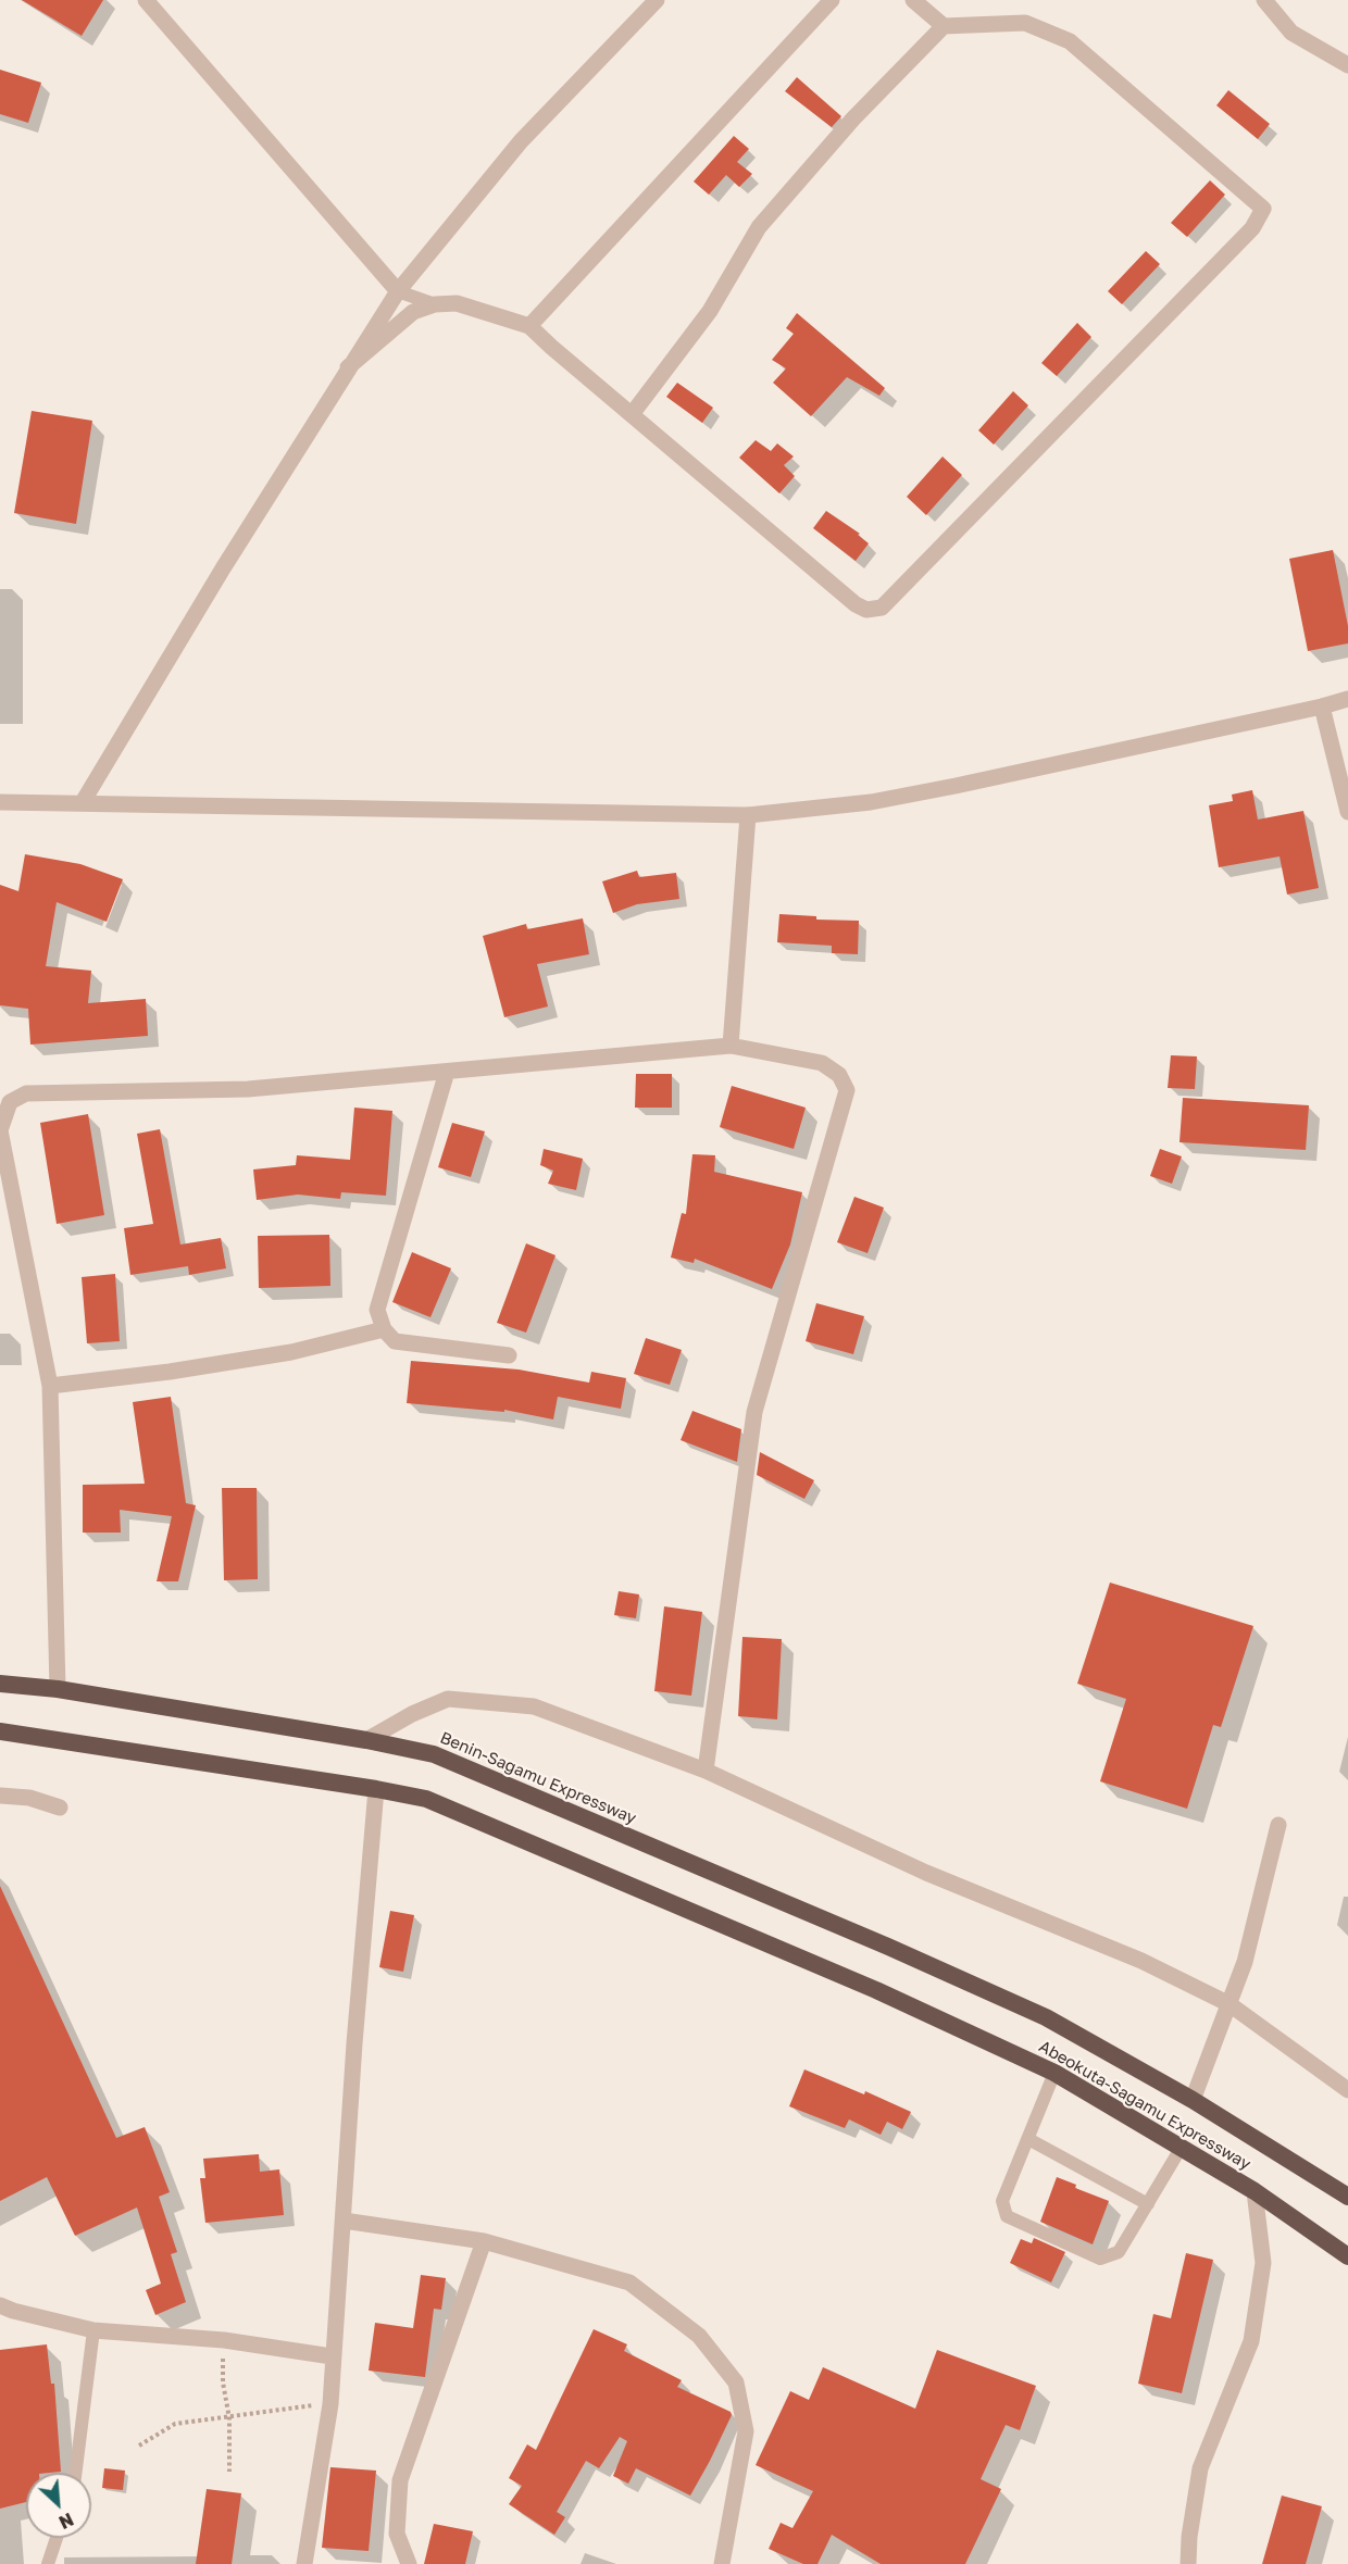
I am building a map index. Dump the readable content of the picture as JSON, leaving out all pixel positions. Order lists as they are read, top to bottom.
{
  "streets": {
    "highway": ["Benin-Sagamu Expressway", "Abeokuta-Sagamu Expressway"]
  },
  "crossings": [
    ["Benin-Sagamu Expressway", "Abeokuta-Sagamu Expressway"]
  ],
  "north": "bottom right"
}
